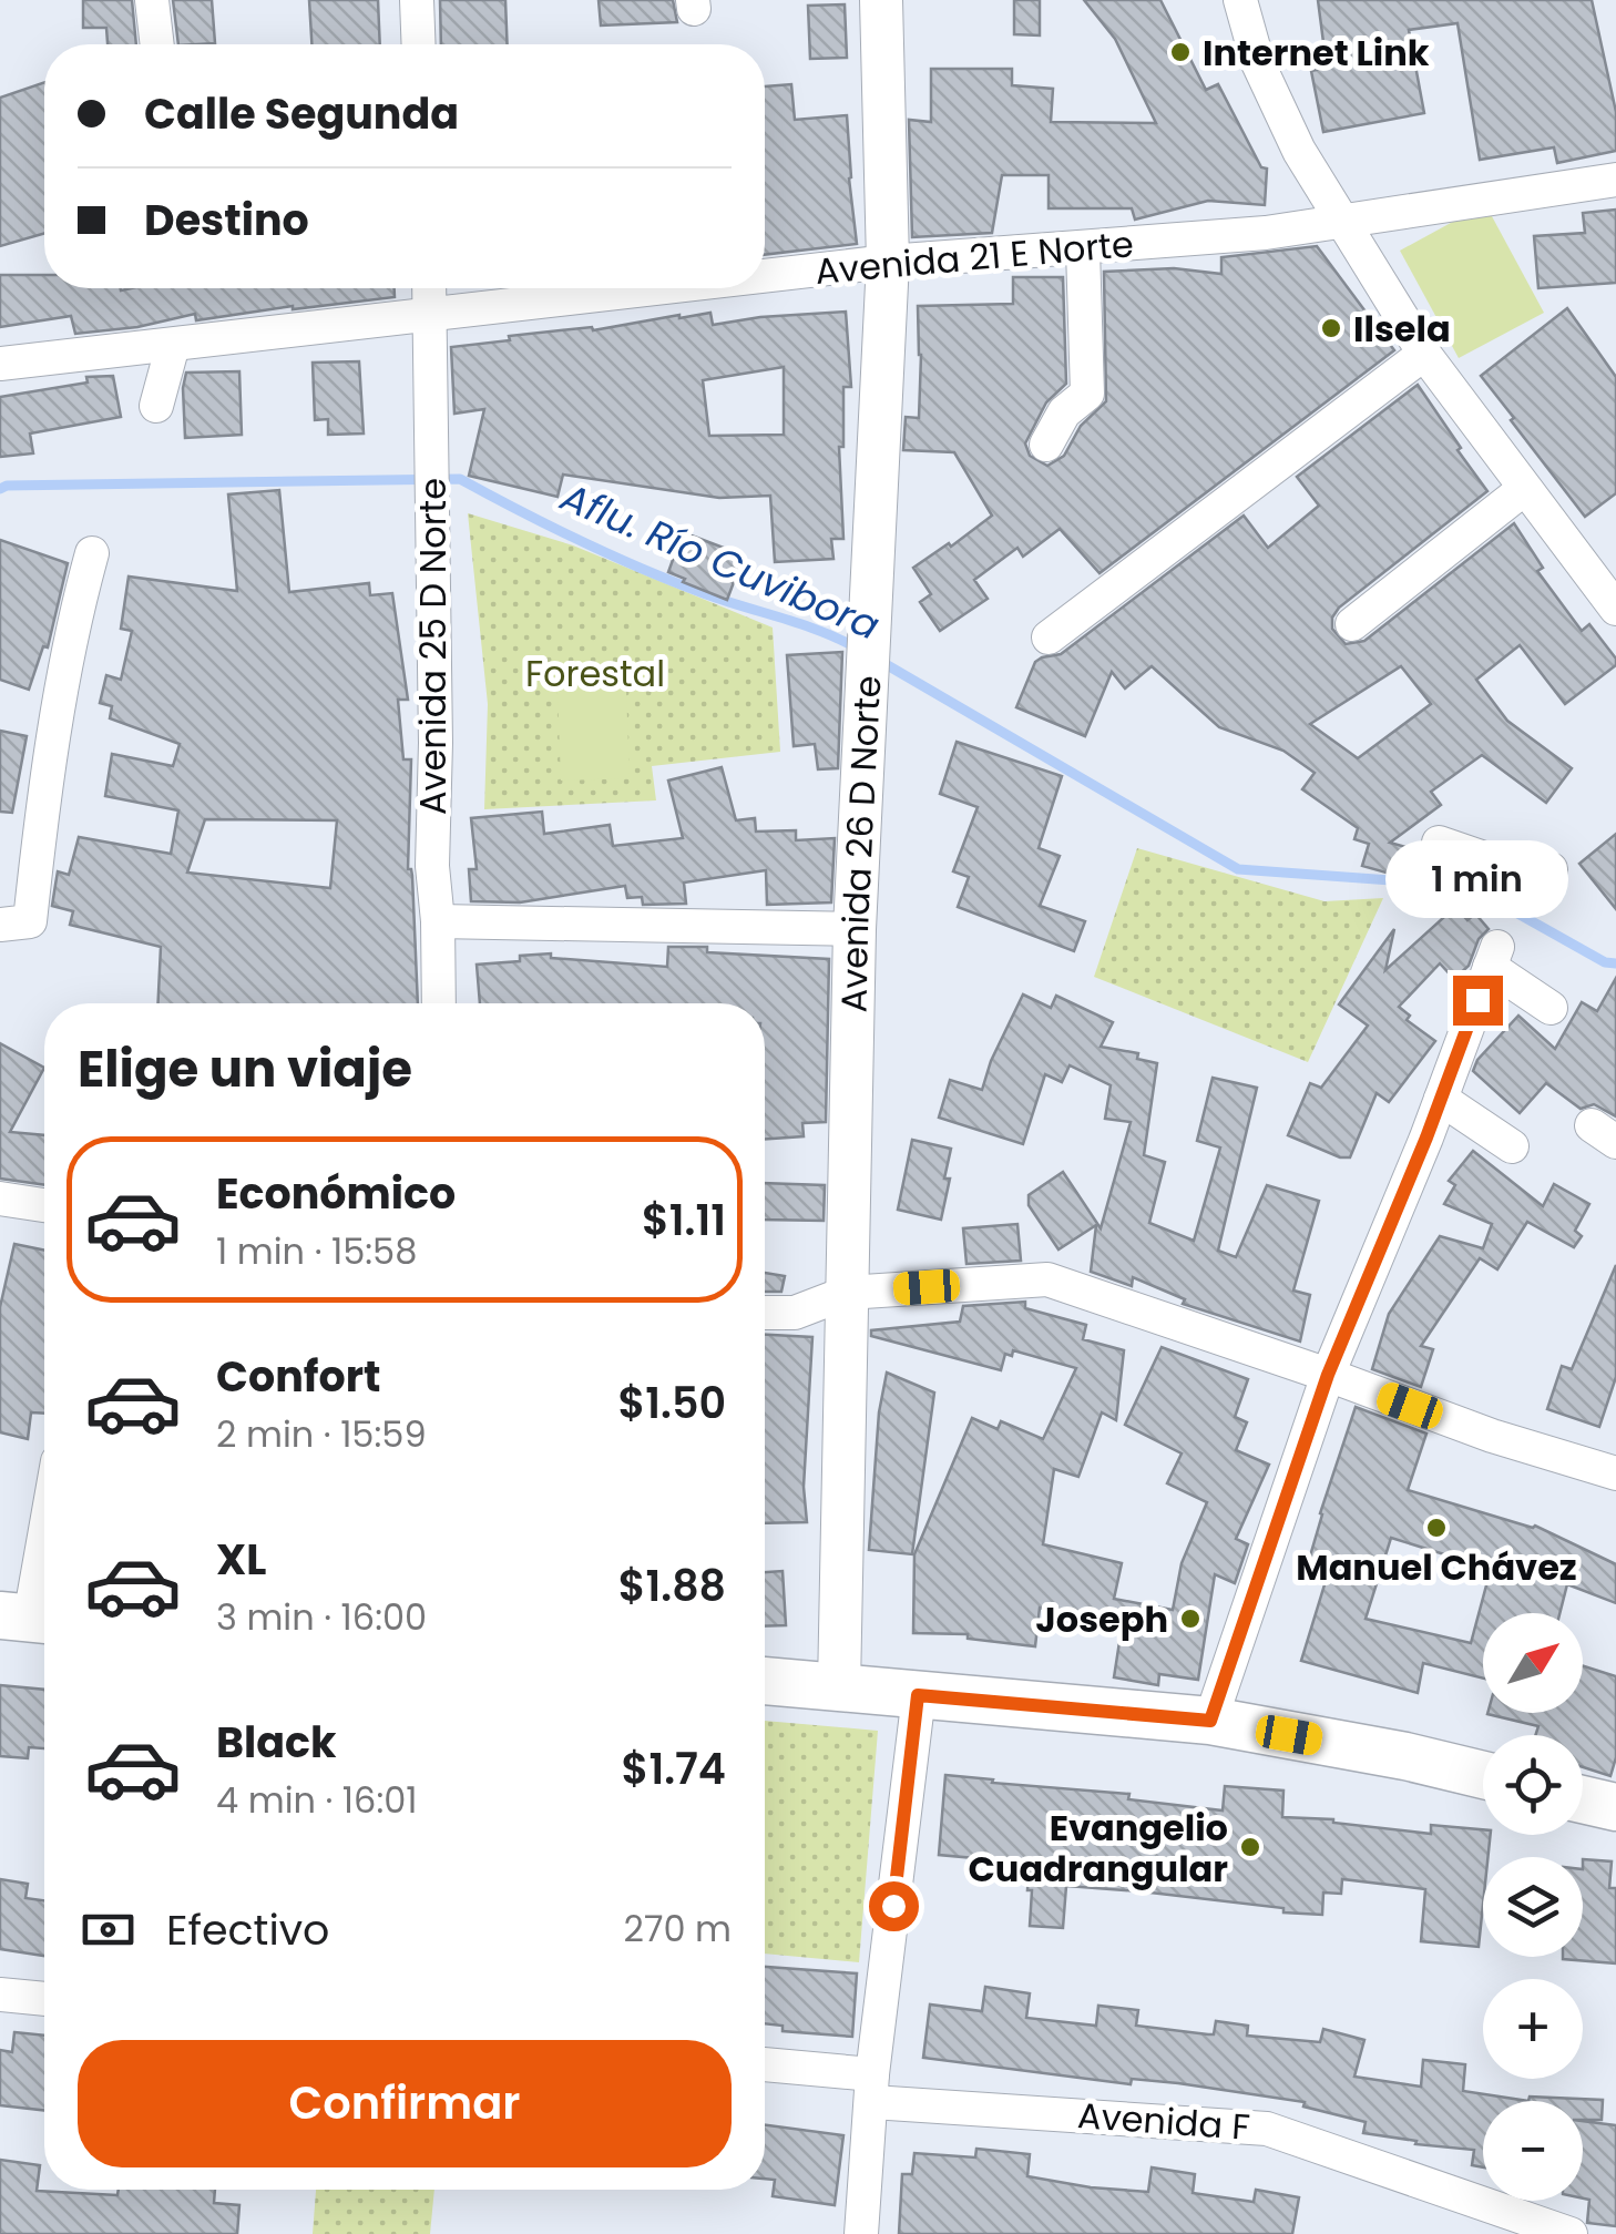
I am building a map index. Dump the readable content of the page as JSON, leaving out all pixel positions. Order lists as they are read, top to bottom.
{
  "streets": {
    "street": [
      "Avenida 21 E Norte",
      "Avenida 25 D Norte",
      "Avenida 26 D Norte",
      "Avenida F"
    ]
  },
  "crossings": [
    ["Avenida 21 E Norte", "Avenida 25 D Norte"],
    ["Avenida 21 E Norte", "Avenida 26 D Norte"]
  ],
  "water": ["Aflu. Río Cuvibora"],
  "parks": ["Forestal"],
  "places": [
    "Internet Link",
    "Ilsela",
    "Manuel Chávez",
    "Joseph",
    "Evangelio Cuadrangular"
  ],
  "north": "top right",
  "page": {
    "banner": ["Calle Segunda", "Destino"],
    "bubble": "1 min",
    "heading": "Elige un viaje",
    "list": [
      {
        "name": "Económico",
        "note": "1 min · 15:58",
        "value": "$1.11"
      },
      {
        "name": "Confort",
        "note": "2 min · 15:59",
        "value": "$1.50"
      },
      {
        "name": "XL",
        "note": "3 min · 16:00",
        "value": "$1.88"
      },
      {
        "name": "Black",
        "note": "4 min · 16:01",
        "value": "$1.74"
      }
    ],
    "map_buttons": ["+", "−"],
    "pay": ["Efectivo", "270 m"],
    "buttons": "Confirmar"
  }
}
